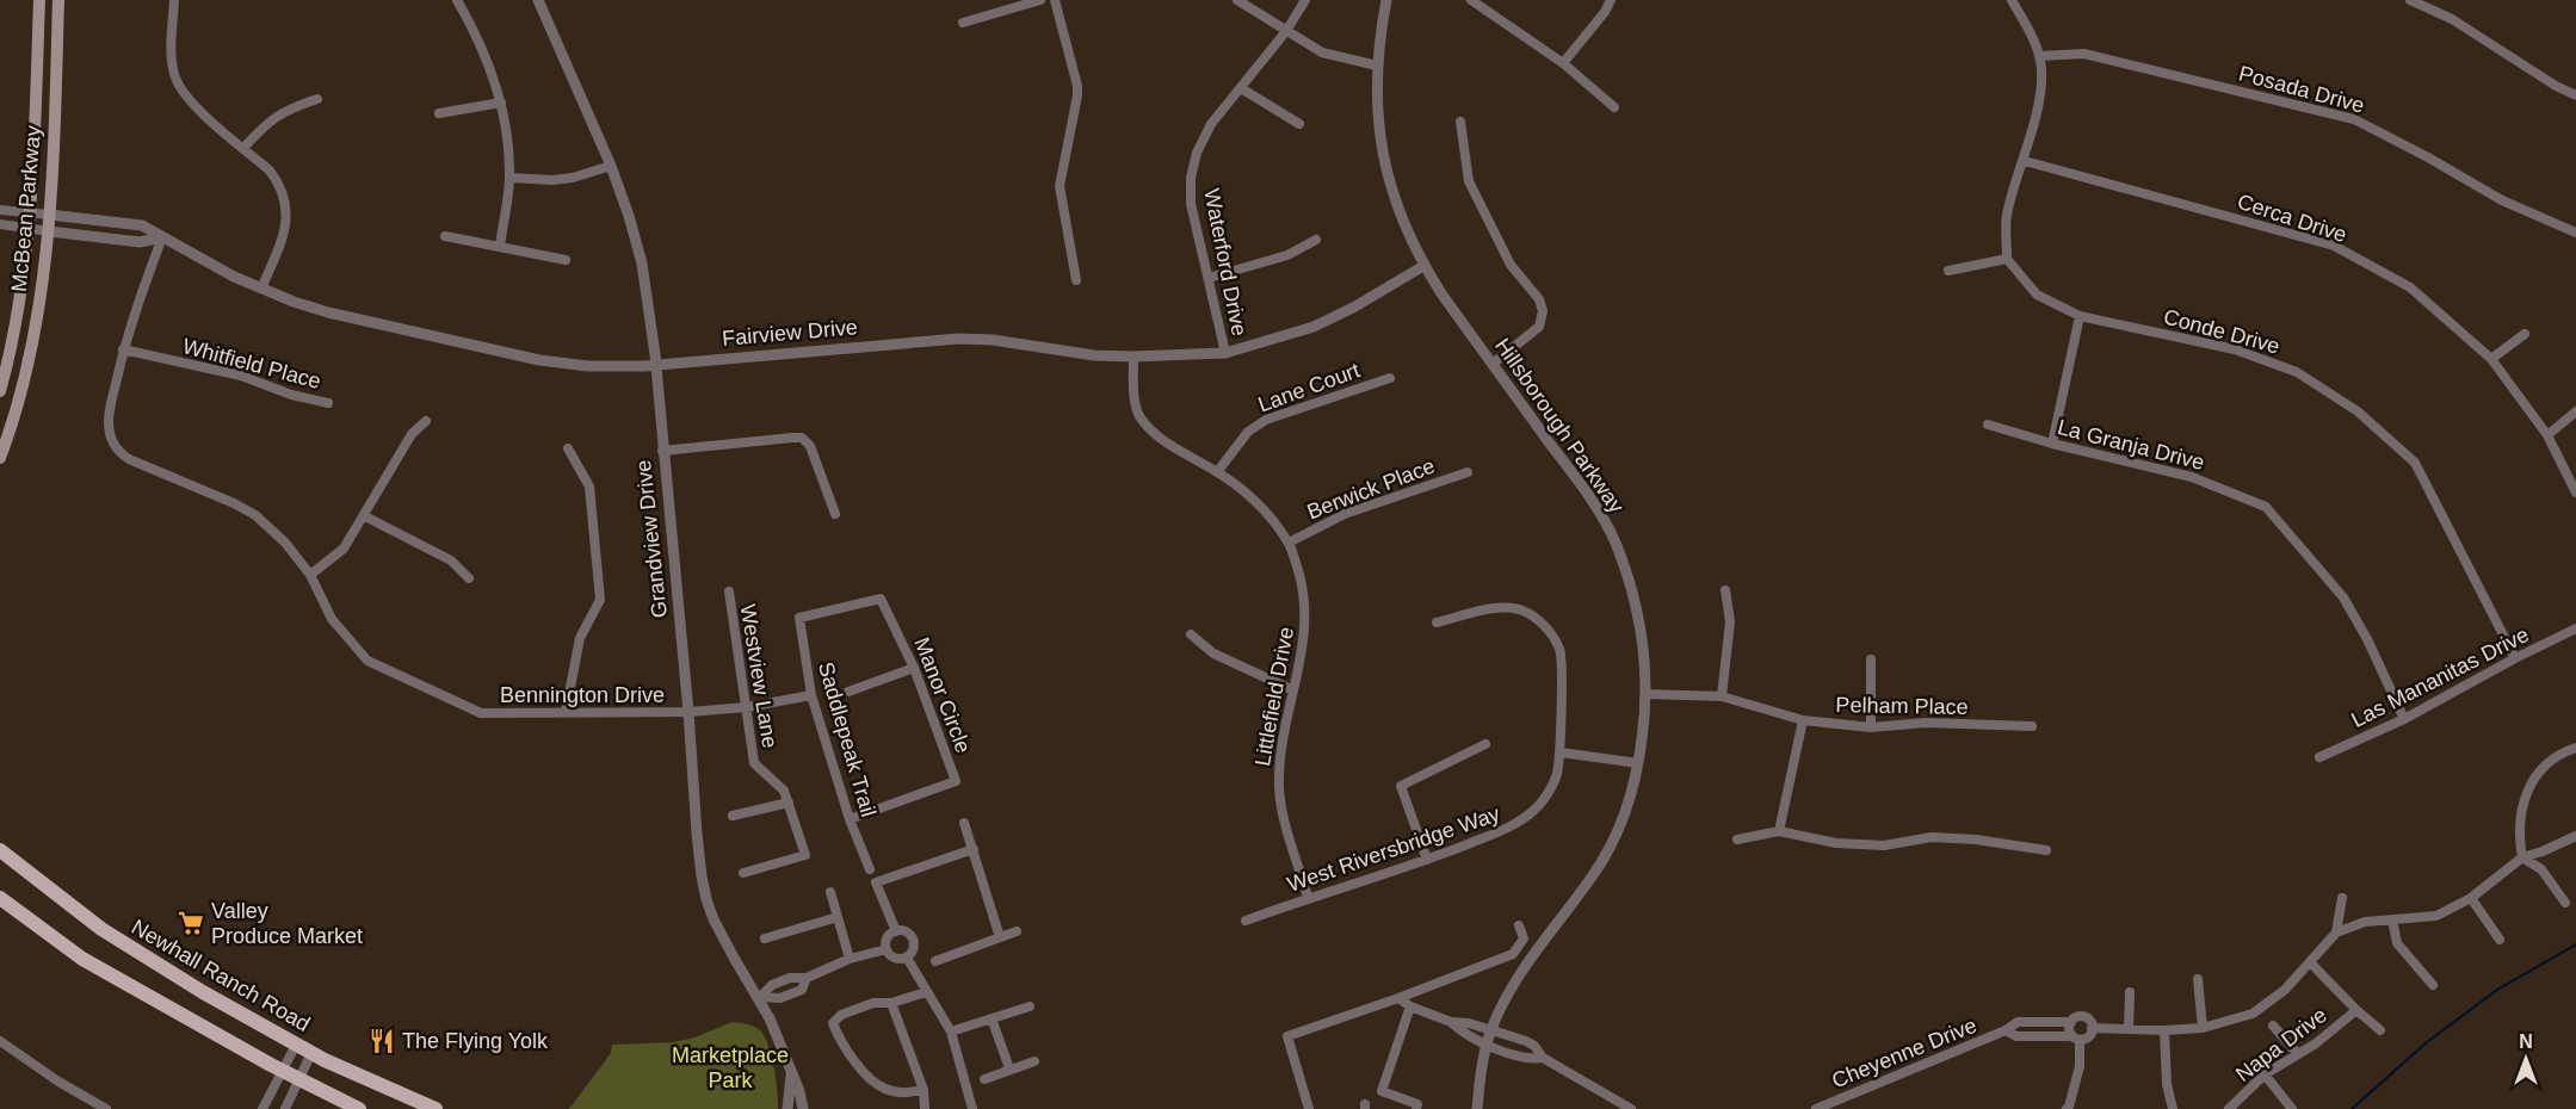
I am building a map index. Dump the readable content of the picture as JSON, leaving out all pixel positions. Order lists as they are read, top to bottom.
{
  "streets": {
    "main road": ["McBean Parkway", "Newhall Ranch Road"],
    "street": [
      "Posada Drive",
      "Cerca Drive",
      "Waterford Drive",
      "Conde Drive",
      "Fairview Drive",
      "Whitfield Place",
      "Lane Court",
      "Hillsborough Parkway",
      "La Granja Drive",
      "Berwick Place",
      "Grandview Drive",
      "Westview Lane",
      "Las Mananitas Drive",
      "Bennington Drive",
      "Manor Circle",
      "Littlefield Drive",
      "Pelham Place",
      "Saddlepeak Trail",
      "West Riversbridge Way",
      "Napa Drive",
      "Cheyenne Drive"
    ]
  },
  "crossings": [
    ["McBean Parkway", "Fairview Drive"],
    ["Waterford Drive", "Fairview Drive"],
    ["Conde Drive", "Las Mananitas Drive"],
    ["Fairview Drive", "Hillsborough Parkway"],
    ["Fairview Drive", "Grandview Drive"],
    ["Fairview Drive", "Bennington Drive"],
    ["Fairview Drive", "Littlefield Drive"],
    ["Whitfield Place", "Bennington Drive"],
    ["Lane Court", "Littlefield Drive"],
    ["Hillsborough Parkway", "Pelham Place"],
    ["La Granja Drive", "Las Mananitas Drive"],
    ["Berwick Place", "Littlefield Drive"],
    ["Grandview Drive", "Bennington Drive"],
    ["Westview Lane", "Bennington Drive"],
    ["Bennington Drive", "Saddlepeak Trail"],
    ["Manor Circle", "Saddlepeak Trail"],
    ["Littlefield Drive", "West Riversbridge Way"]
  ],
  "parks": ["Marketplace Park"],
  "places": {
    "supermarket": ["Valley Produce Market"],
    "restaurant": ["The Flying Yolk"]
  },
  "north": "top"
}
